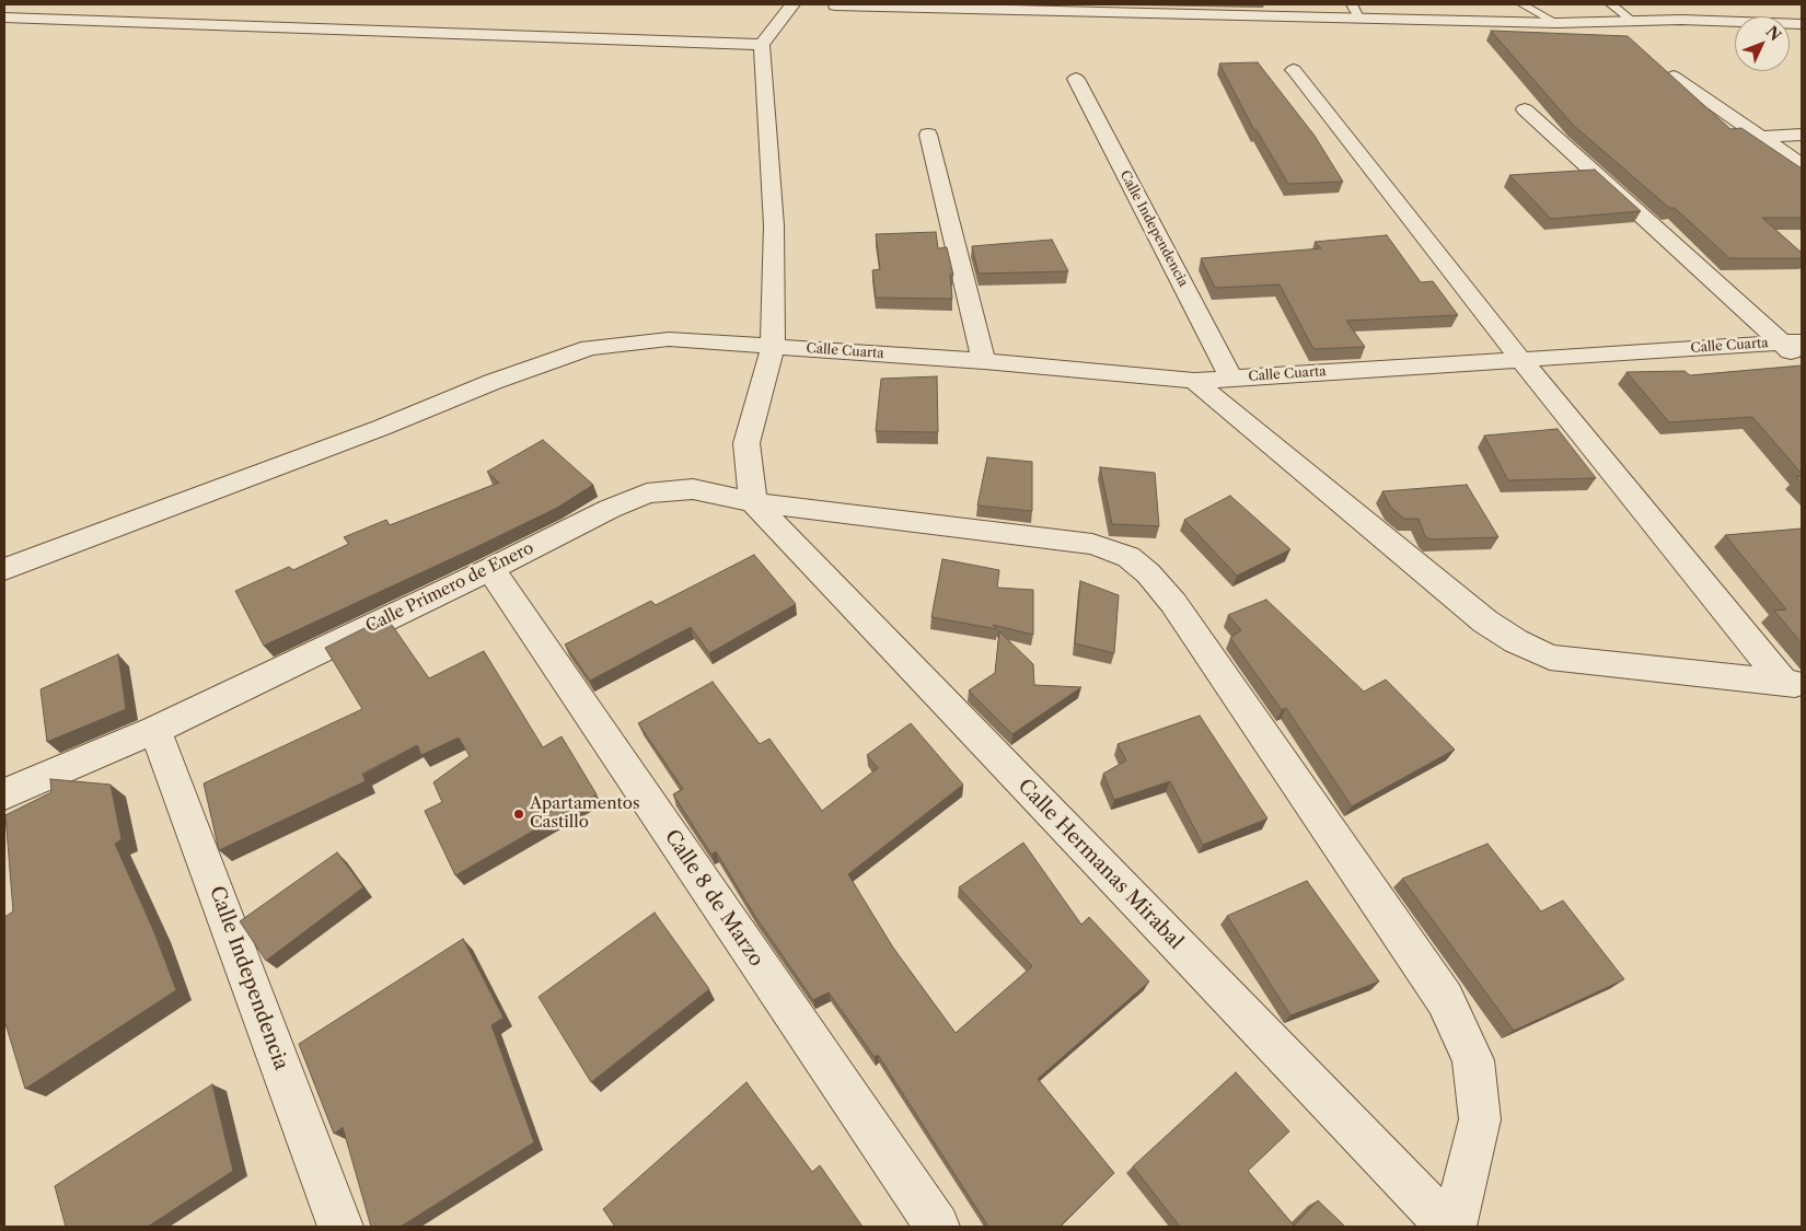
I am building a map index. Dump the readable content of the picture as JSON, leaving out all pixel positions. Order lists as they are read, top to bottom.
{
  "streets": {
    "street": [
      "Calle Independencia",
      "Calle Cuarta",
      "Calle Primero de Enero",
      "Calle Hermanas Mirabal",
      "Calle 8 de Marzo"
    ]
  },
  "crossings": [
    ["Calle Independencia", "Calle Cuarta"],
    ["Calle Independencia", "Calle Primero de Enero"],
    ["Calle Primero de Enero", "Calle Hermanas Mirabal"],
    ["Calle Primero de Enero", "Calle 8 de Marzo"]
  ],
  "places": ["Apartamentos Castillo"],
  "north": "top right"
}
